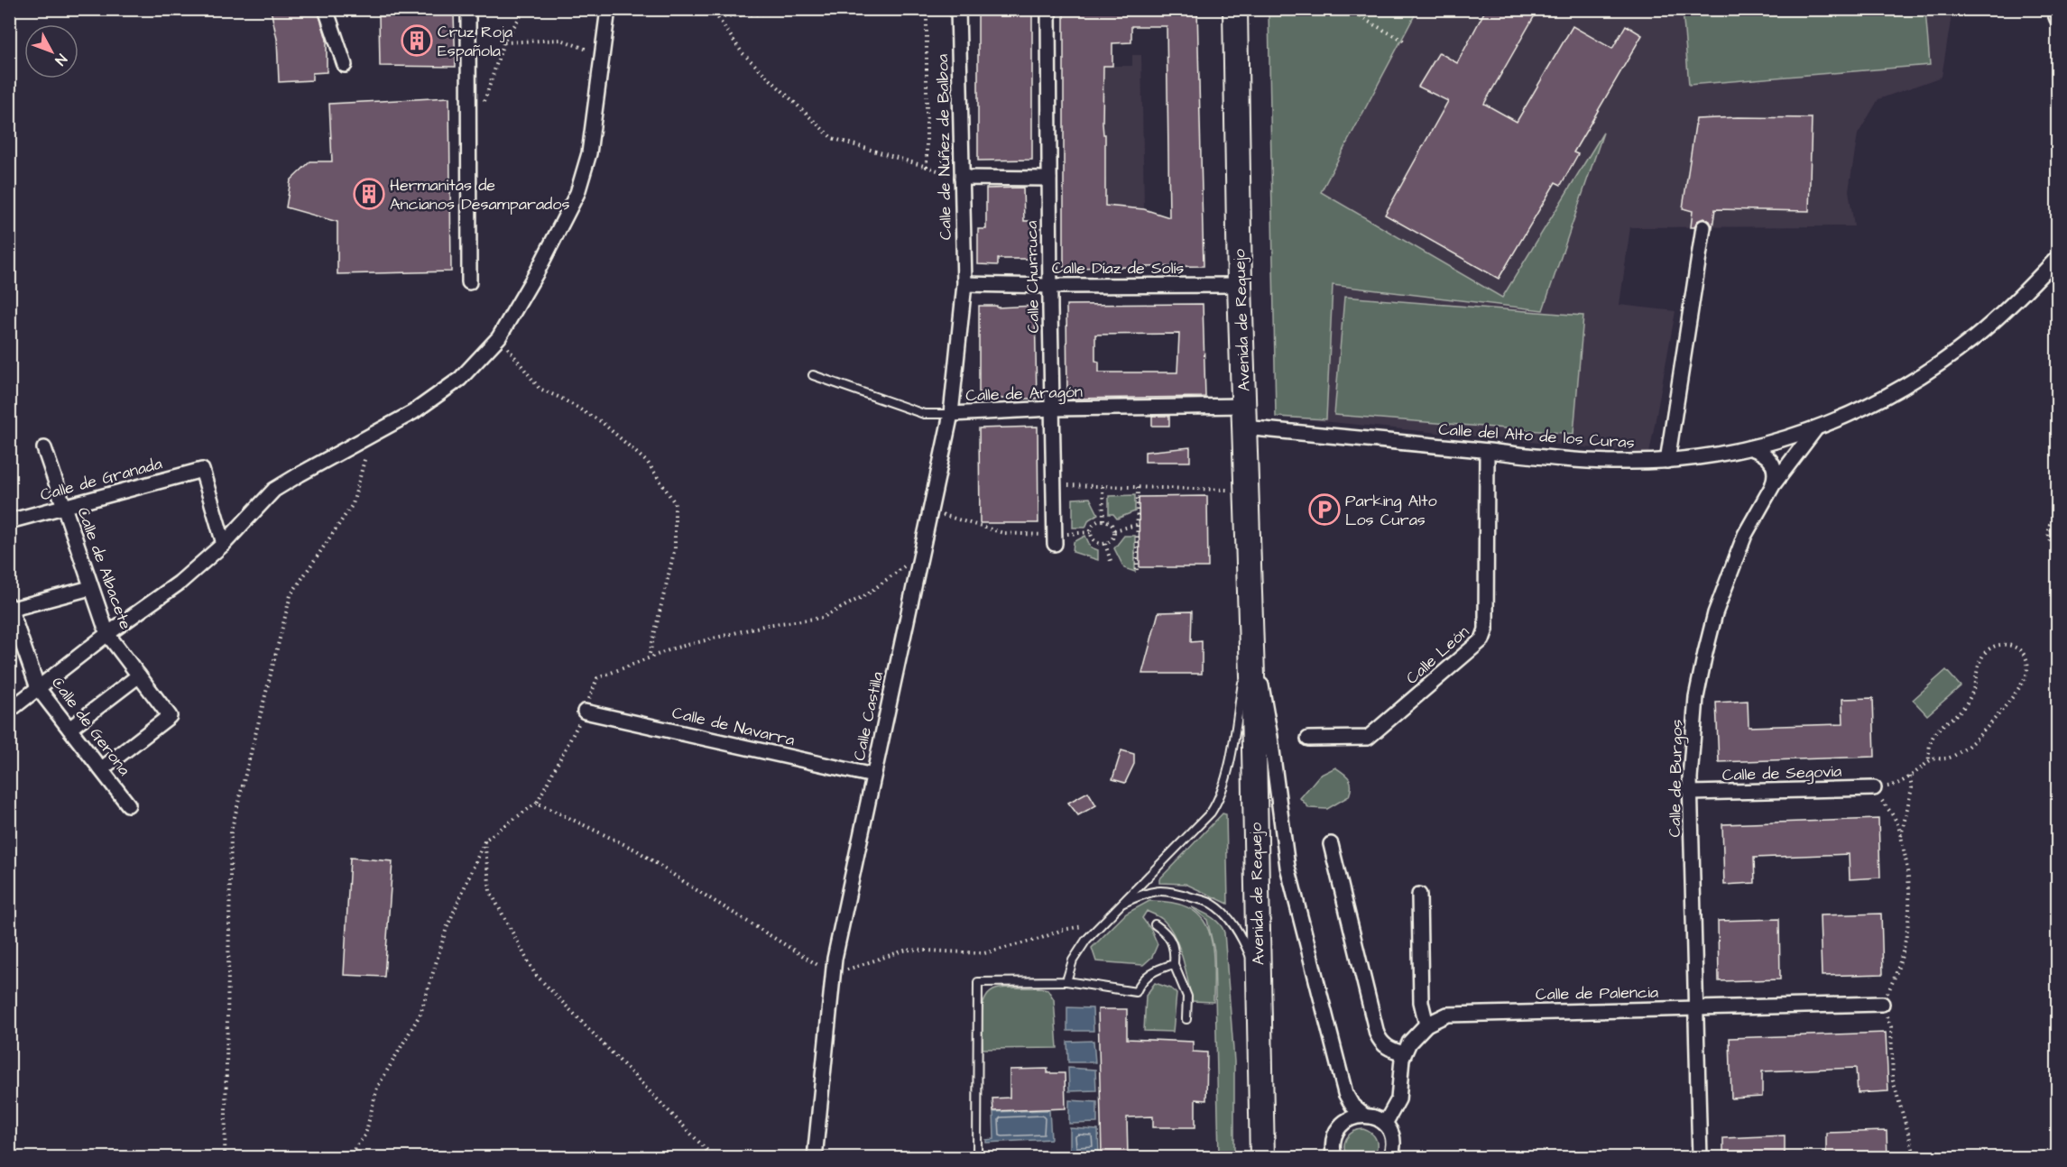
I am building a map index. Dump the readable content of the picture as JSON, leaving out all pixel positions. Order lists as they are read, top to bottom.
{
  "streets": {
    "highway": ["Avenida de Requejo"],
    "street": [
      "Calle de Núñez de Balboa",
      "Calle Díaz de Solís",
      "Calle Churruca",
      "Calle de Aragón",
      "Calle del Alto de los Curas",
      "Calle de Granada",
      "Calle de Albacete",
      "Calle León",
      "Calle Castilla",
      "Calle de Gerona",
      "Calle de Navarra",
      "Calle de Segovia",
      "Calle de Burgos",
      "Calle de Palencia"
    ]
  },
  "crossings": [
    ["Calle de Núñez de Balboa", "Calle Díaz de Solís"],
    ["Calle de Núñez de Balboa", "Calle Castilla"],
    ["Calle Díaz de Solís", "Calle Churruca"],
    ["Calle Díaz de Solís", "Avenida de Requejo"],
    ["Calle Díaz de Solís", "Calle Castilla"],
    ["Calle Churruca", "Calle de Aragón"],
    ["Avenida de Requejo", "Calle de Aragón"],
    ["Avenida de Requejo", "Calle del Alto de los Curas"],
    ["Calle de Aragón", "Calle del Alto de los Curas"],
    ["Calle de Aragón", "Calle Castilla"],
    ["Calle del Alto de los Curas", "Calle León"],
    ["Calle del Alto de los Curas", "Calle de Burgos"],
    ["Calle de Granada", "Calle de Albacete"],
    ["Calle de Albacete", "Calle de Gerona"],
    ["Calle Castilla", "Calle de Navarra"],
    ["Calle de Segovia", "Calle de Burgos"],
    ["Calle de Burgos", "Calle de Palencia"]
  ],
  "places": {
    "building": ["Cruz Roja Española", "Hermanitas de Ancianos Desamparados"],
    "parking": ["Parking Alto Los Curas"]
  },
  "north": "bottom right"
}
